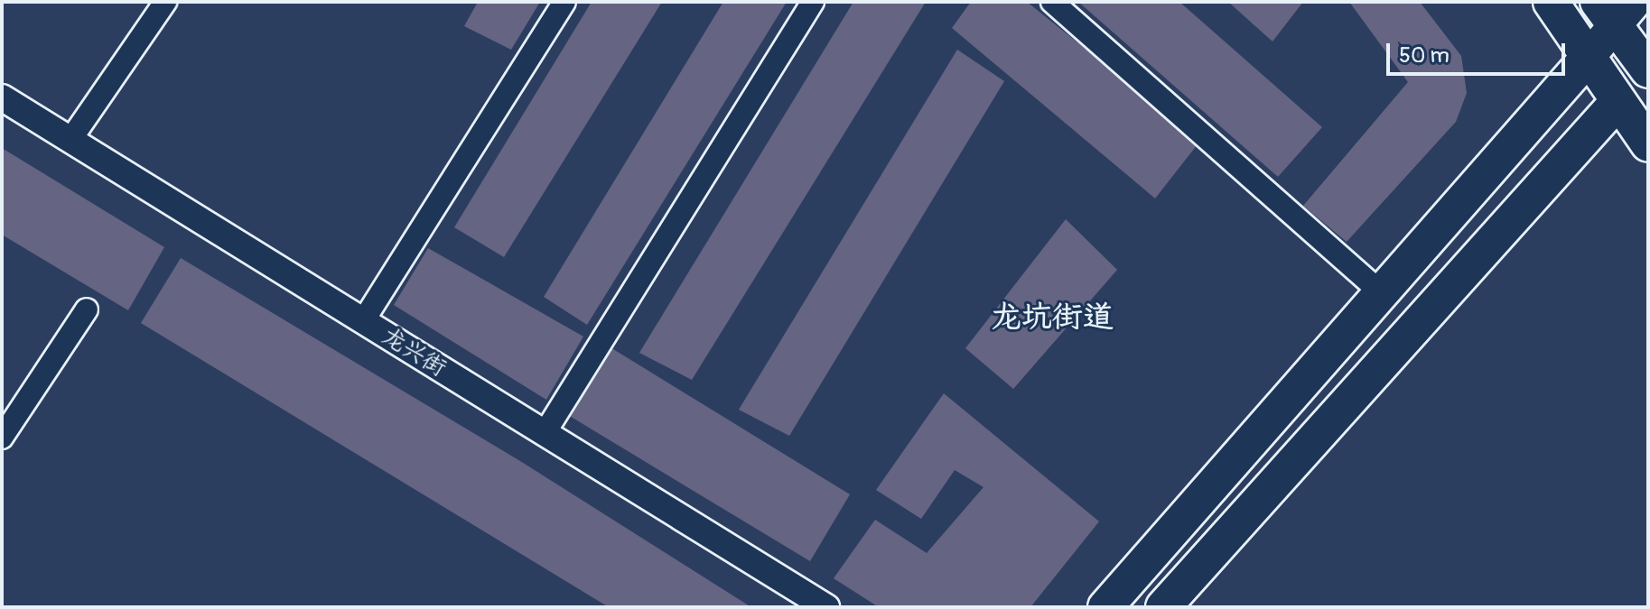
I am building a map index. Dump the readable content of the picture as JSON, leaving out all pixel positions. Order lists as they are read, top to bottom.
{
  "streets": {
    "street": ["龙兴街"]
  },
  "districts": ["龙坑街道"],
  "scale_bar": "50 m"
}
